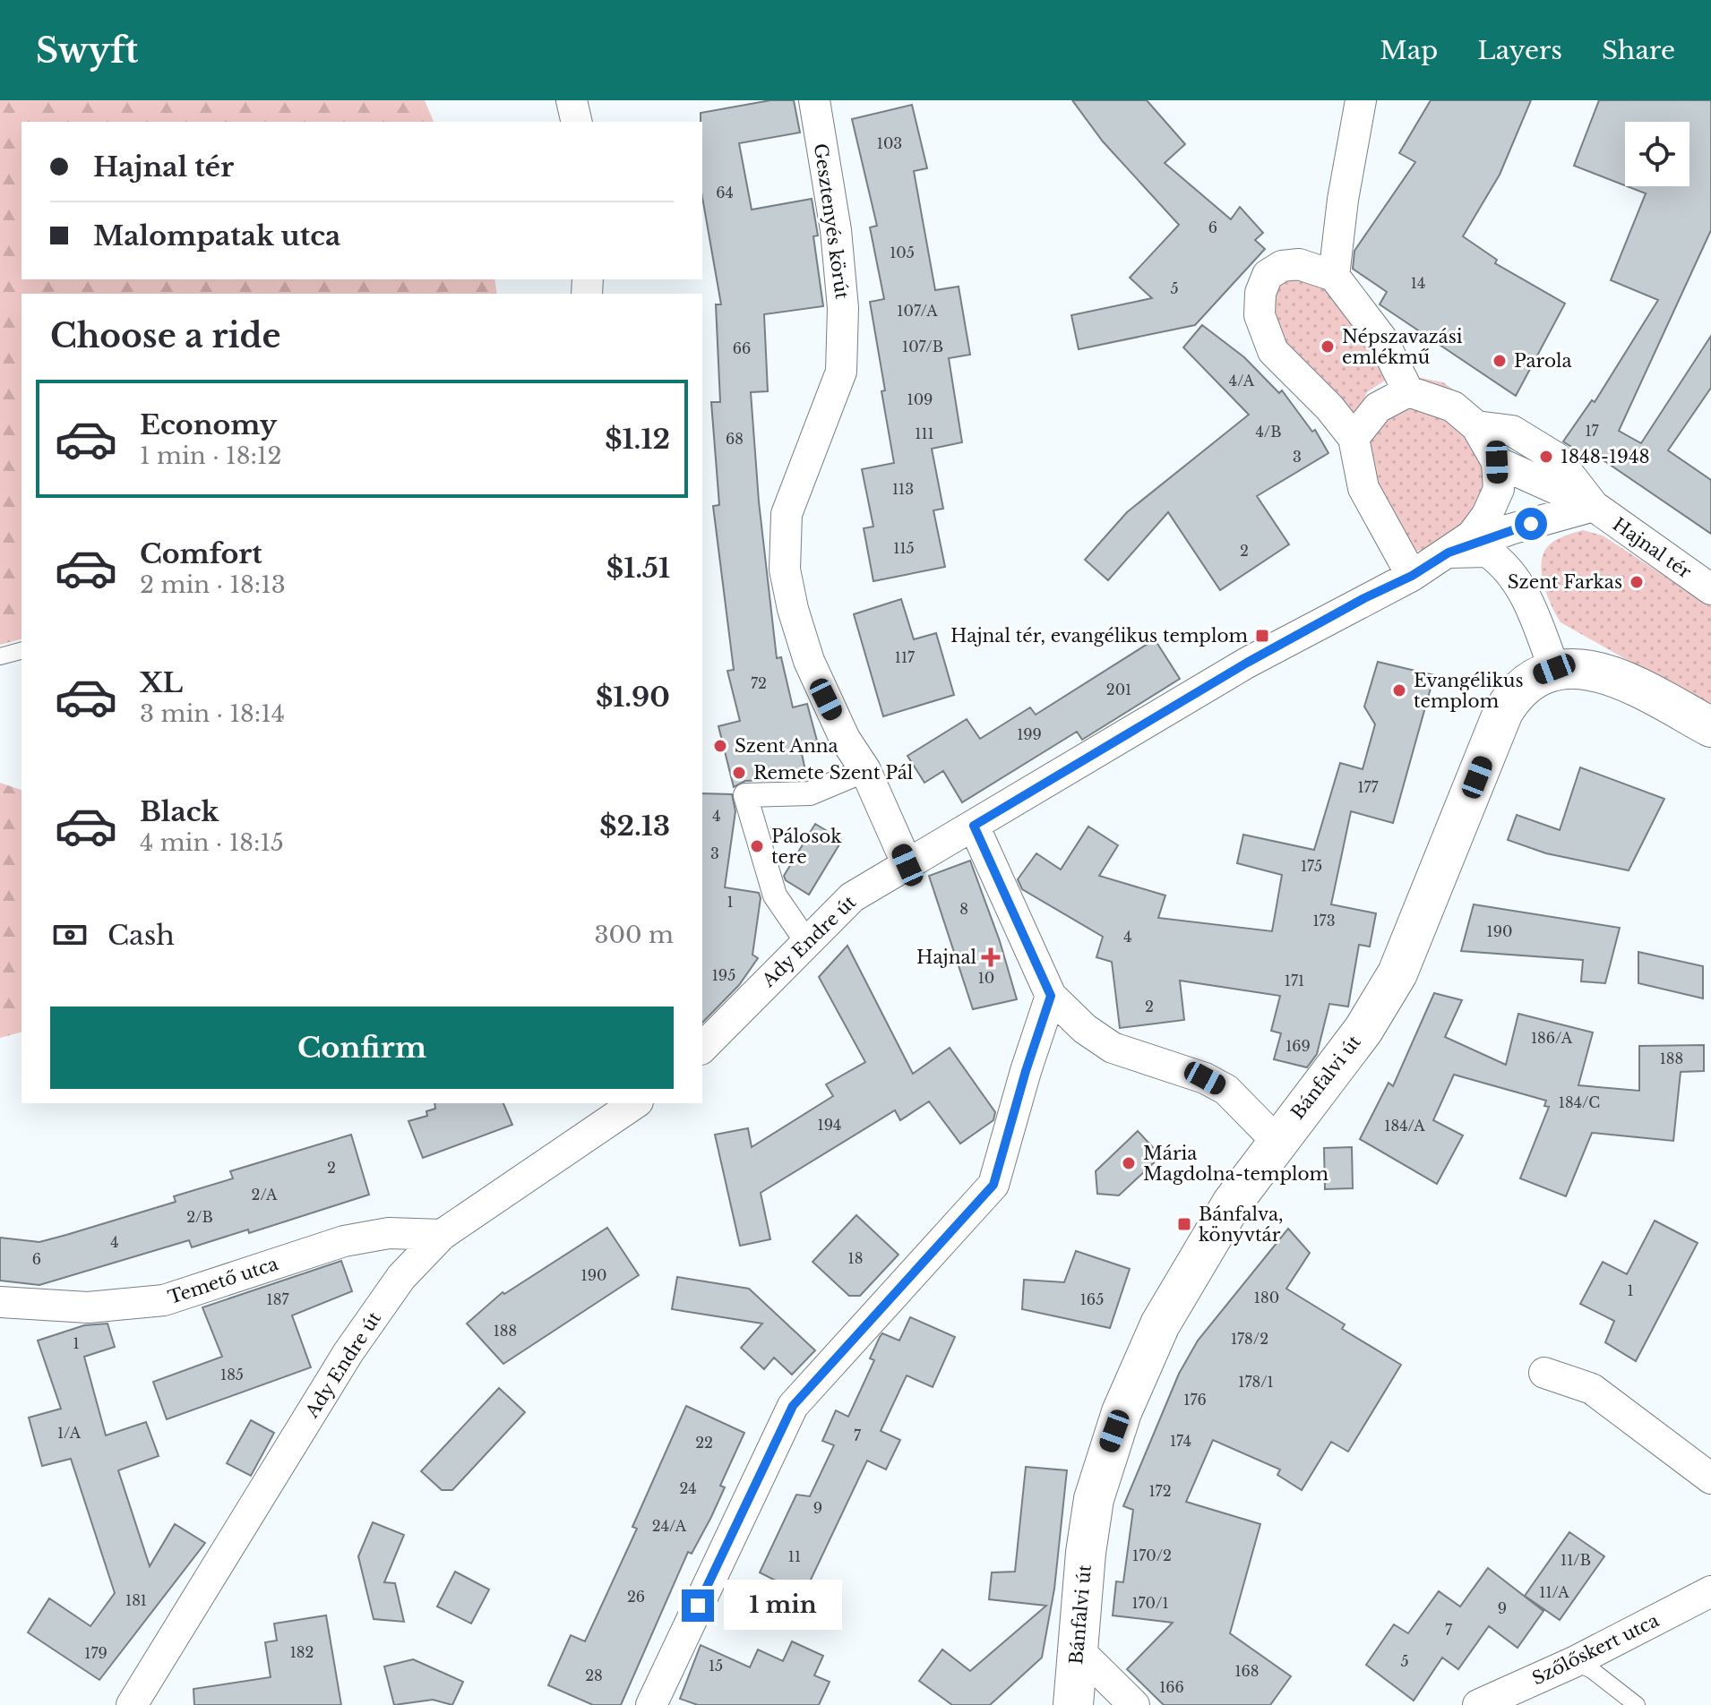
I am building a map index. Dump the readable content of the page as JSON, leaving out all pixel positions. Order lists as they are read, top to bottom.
{
  "streets": {
    "street": [
      "Gesztenyés körút",
      "Hajnal tér",
      "Ady Endre út",
      "Bánfalvi út",
      "Temető utca",
      "Szőlőskert utca"
    ]
  },
  "crossings": [
    ["Gesztenyés körút", "Ady Endre út"],
    ["Hajnal tér", "Ady Endre út"],
    ["Ady Endre út", "Temető utca"]
  ],
  "places": {
    "other": [
      "Népszavazási emlékmű",
      "Parola",
      "1848-1948",
      "Szent Farkas",
      "Evangélikus templom",
      "Szent Anna",
      "Remete Szent Pál",
      "Pálosok tere",
      "Mária Magdolna-templom"
    ],
    "transit": ["Hajnal tér, evangélikus templom", "Bánfalva, könyvtár"],
    "health": ["Hajnal"]
  },
  "house_numbers": [
    "103",
    "64",
    "6",
    "105",
    "14",
    "5",
    "107/A",
    "107/B",
    "66",
    "4/A",
    "109",
    "17",
    "4/B",
    "111",
    "68",
    "3",
    "113",
    "115",
    "2",
    "117",
    "72",
    "201",
    "199",
    "177",
    "4",
    "3",
    "175",
    "1",
    "8",
    "173",
    "190",
    "4",
    "195",
    "10",
    "171",
    "2",
    "186/A",
    "169",
    "188",
    "184/C",
    "194",
    "184/A",
    "2",
    "2/A",
    "2/B",
    "4",
    "18",
    "6",
    "190",
    "1",
    "180",
    "187",
    "165",
    "188",
    "178/2",
    "1",
    "185",
    "178/1",
    "176",
    "1/A",
    "7",
    "174",
    "22",
    "24",
    "172",
    "9",
    "24/A",
    "170/2",
    "11",
    "11/B",
    "11/A",
    "26",
    "181",
    "170/1",
    "9",
    "7",
    "182",
    "179",
    "5",
    "15",
    "168",
    "28",
    "166"
  ],
  "page": {
    "header": "Swyft",
    "nav": ["Map", "Layers", "Share"],
    "banner": ["Hajnal tér", "Malompatak utca"],
    "heading": "Choose a ride",
    "list": [
      {
        "name": "Economy",
        "note": "1 min · 18:12",
        "value": "$1.12"
      },
      {
        "name": "Comfort",
        "note": "2 min · 18:13",
        "value": "$1.51"
      },
      {
        "name": "XL",
        "note": "3 min · 18:14",
        "value": "$1.90"
      },
      {
        "name": "Black",
        "note": "4 min · 18:15",
        "value": "$2.13"
      }
    ],
    "pay": ["Cash", "300 m"],
    "buttons": "Confirm",
    "bubble": "1 min"
  }
}
